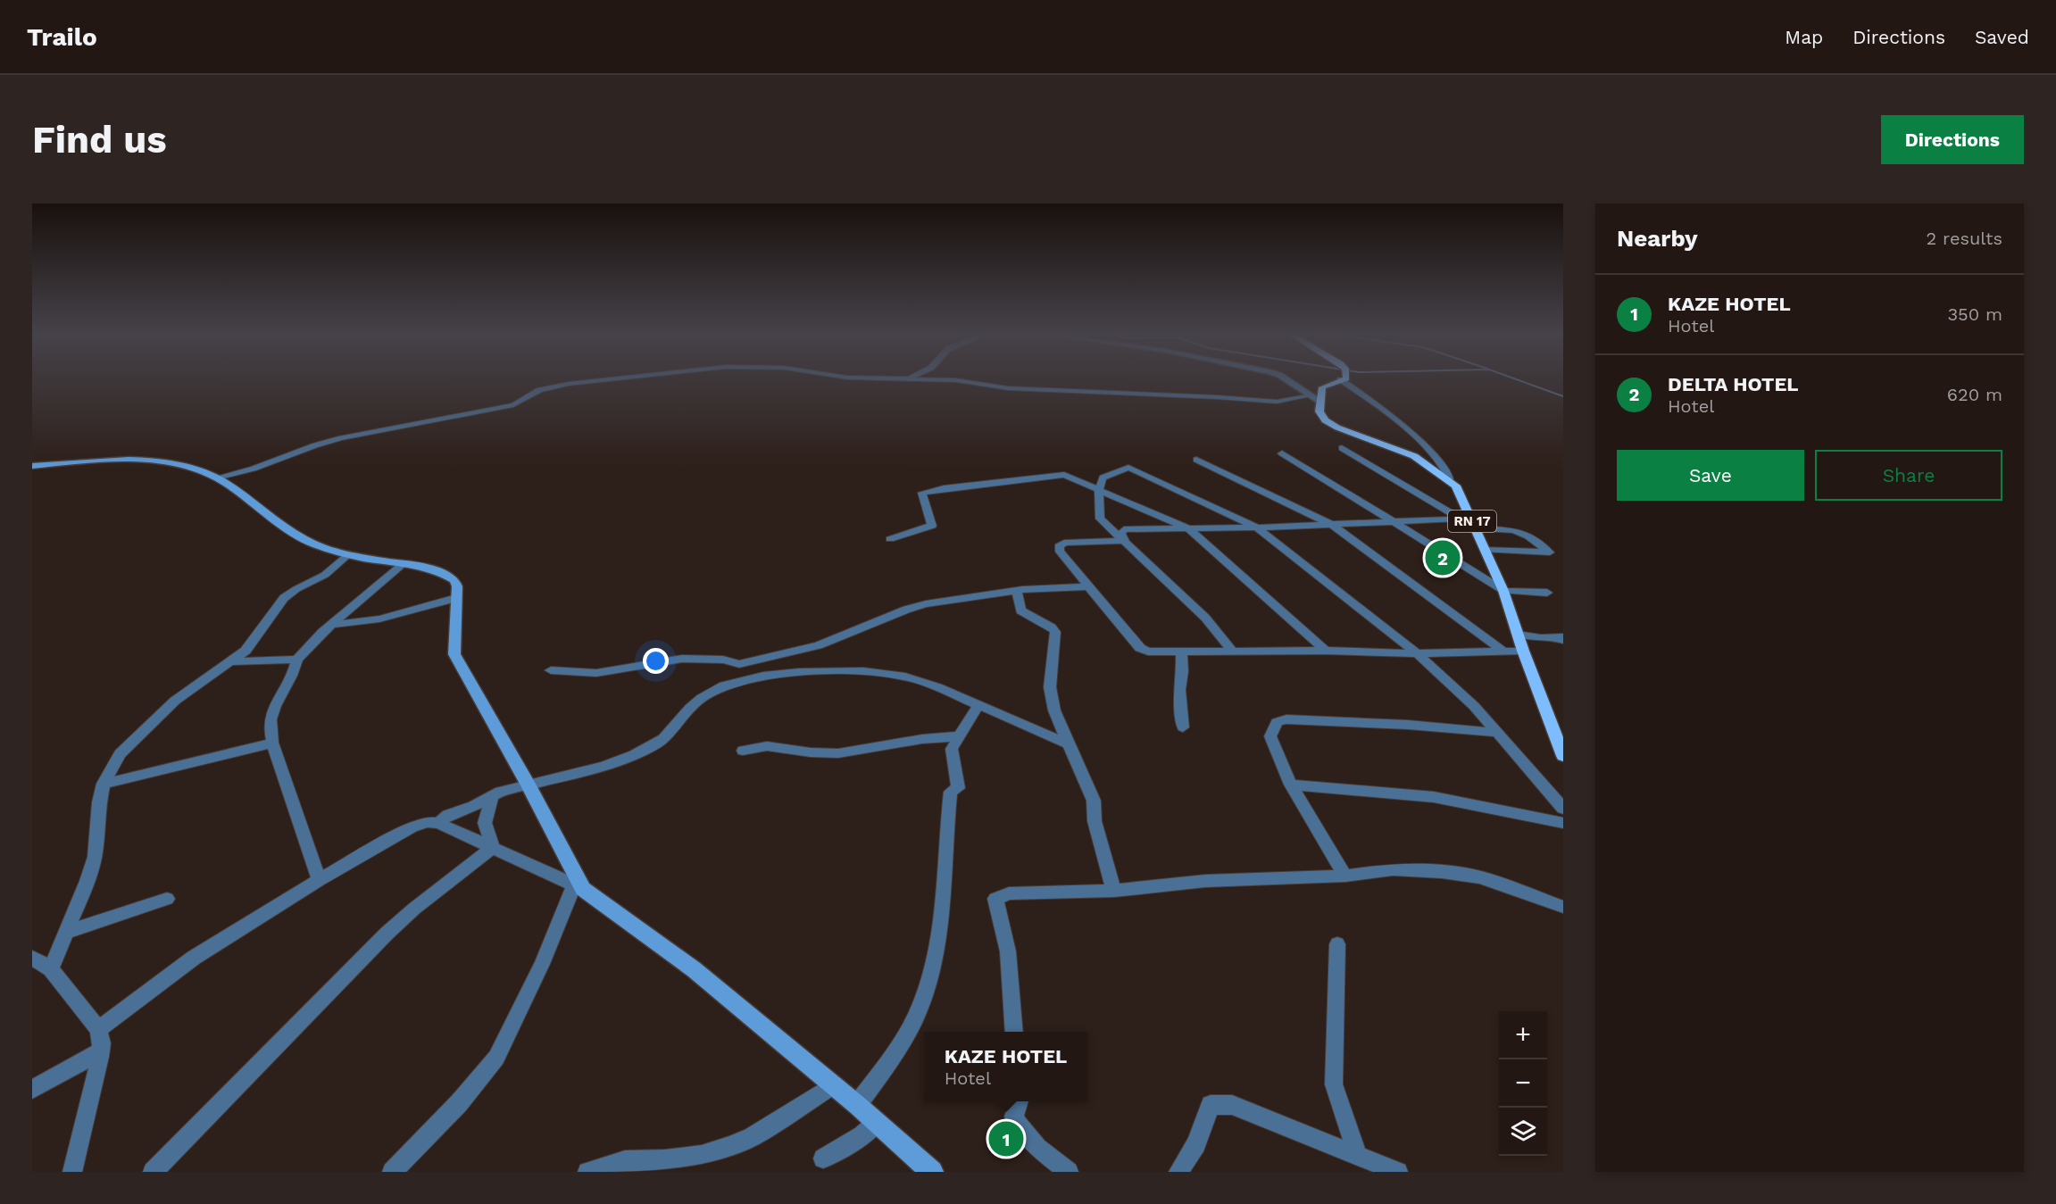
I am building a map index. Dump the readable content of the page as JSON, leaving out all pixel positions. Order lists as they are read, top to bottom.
{
  "streets": {
    "main road": ["RN 17"]
  },
  "page": {
    "header": "Trailo",
    "nav": ["Map", "Directions", "Saved"],
    "buttons": [
      "Directions",
      ["Save", "Share"]
    ],
    "title": "Find us",
    "heading": ["Nearby", "2 results"],
    "list": [
      {
        "mark": "1",
        "name": "KAZE HOTEL",
        "note": "Hotel",
        "value": "350 m"
      },
      {
        "mark": "2",
        "name": "DELTA HOTEL",
        "note": "Hotel",
        "value": "620 m"
      }
    ],
    "pins": ["2", "1"],
    "map_buttons": ["+", "−"],
    "popup": ["KAZE HOTEL", "Hotel"]
  }
}
